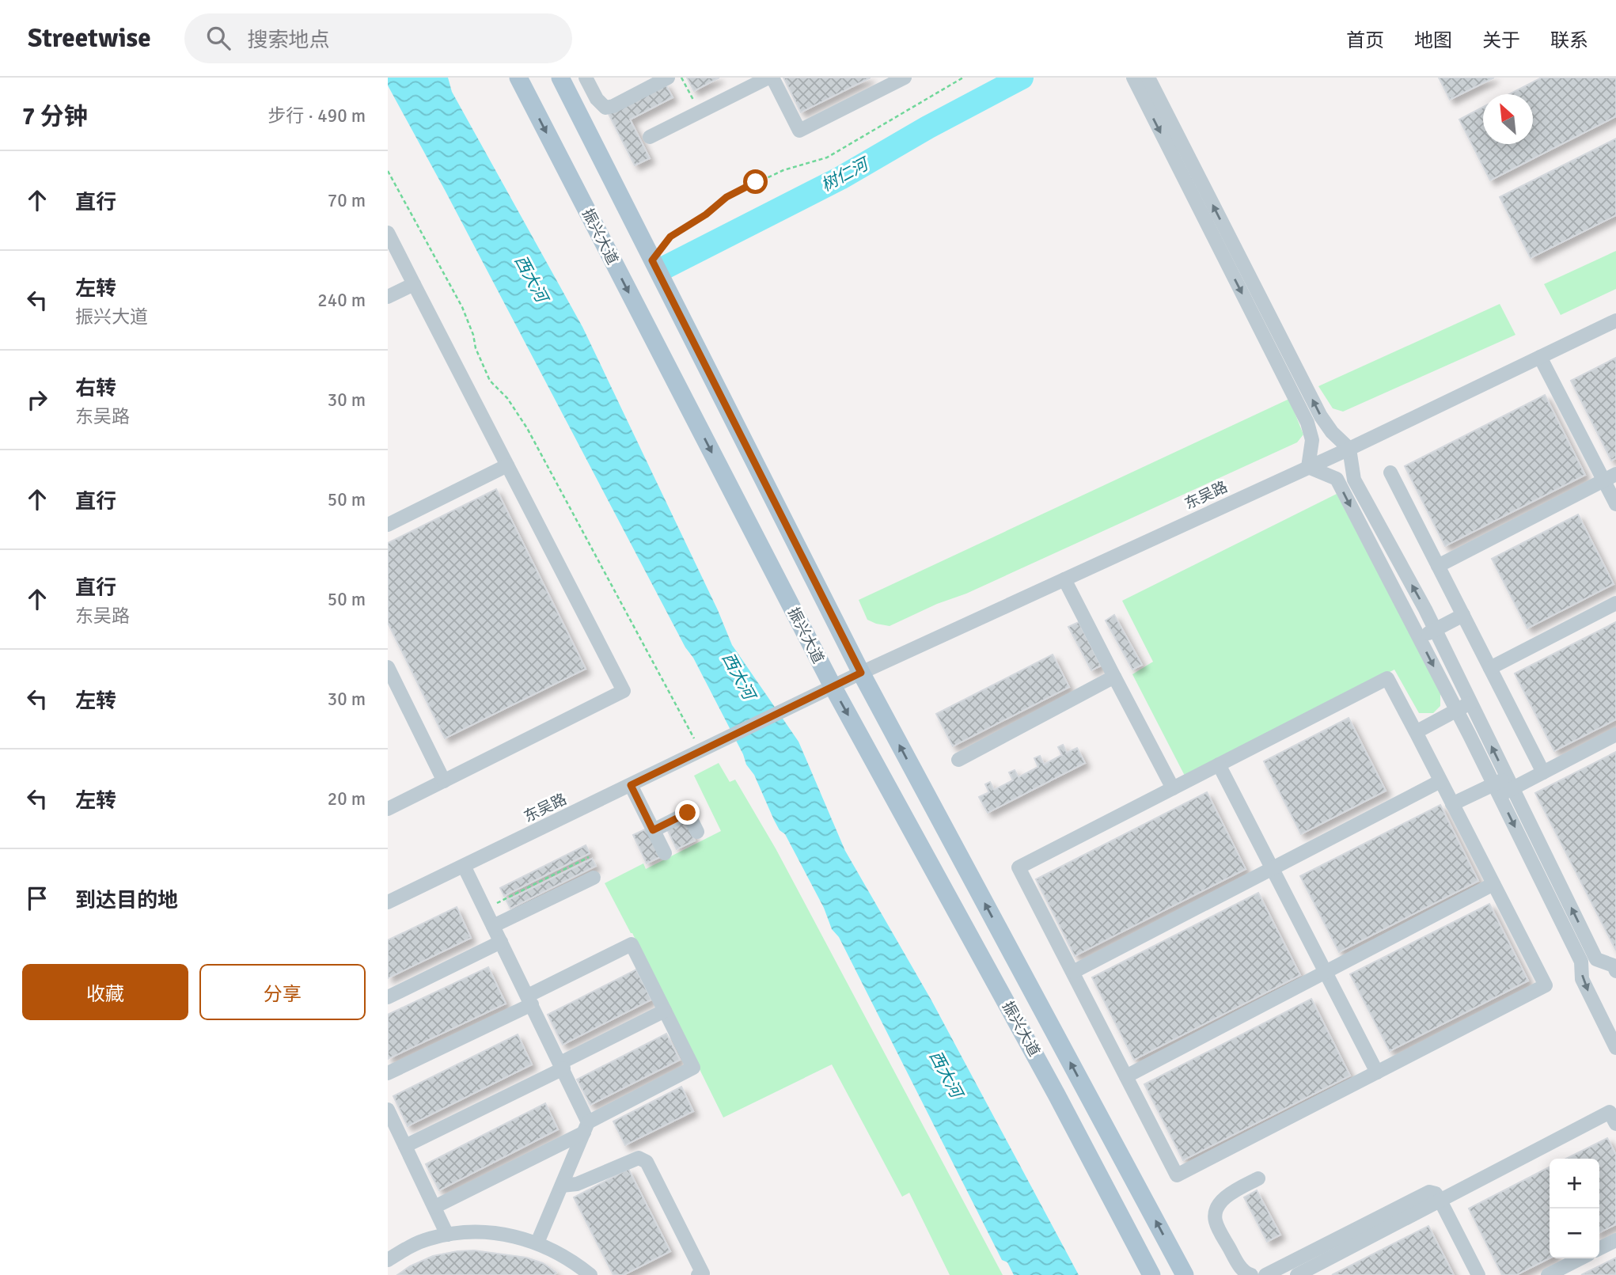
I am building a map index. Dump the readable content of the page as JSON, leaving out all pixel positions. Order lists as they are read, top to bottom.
{
  "streets": {
    "main road": ["振兴大道"],
    "street": ["东吴路"]
  },
  "crossings": [
    ["振兴大道", "东吴路"]
  ],
  "water": ["树仁河", "西大河"],
  "north": "top left",
  "page": {
    "header": "Streetwise",
    "search": "搜索地点",
    "nav": [
      "首页",
      "地图",
      "关于",
      "联系"
    ],
    "heading": ["7 分钟", "步行 · 490 m"],
    "list": [
      ["直行", "70 m"],
      ["左转", "振兴大道", "240 m"],
      ["右转", "东吴路", "30 m"],
      ["直行", "50 m"],
      ["直行", "东吴路", "50 m"],
      ["左转", "30 m"],
      ["左转", "20 m"],
      "到达目的地"
    ],
    "buttons": ["收藏", "分享"],
    "map_buttons": ["+", "−"]
  }
}
